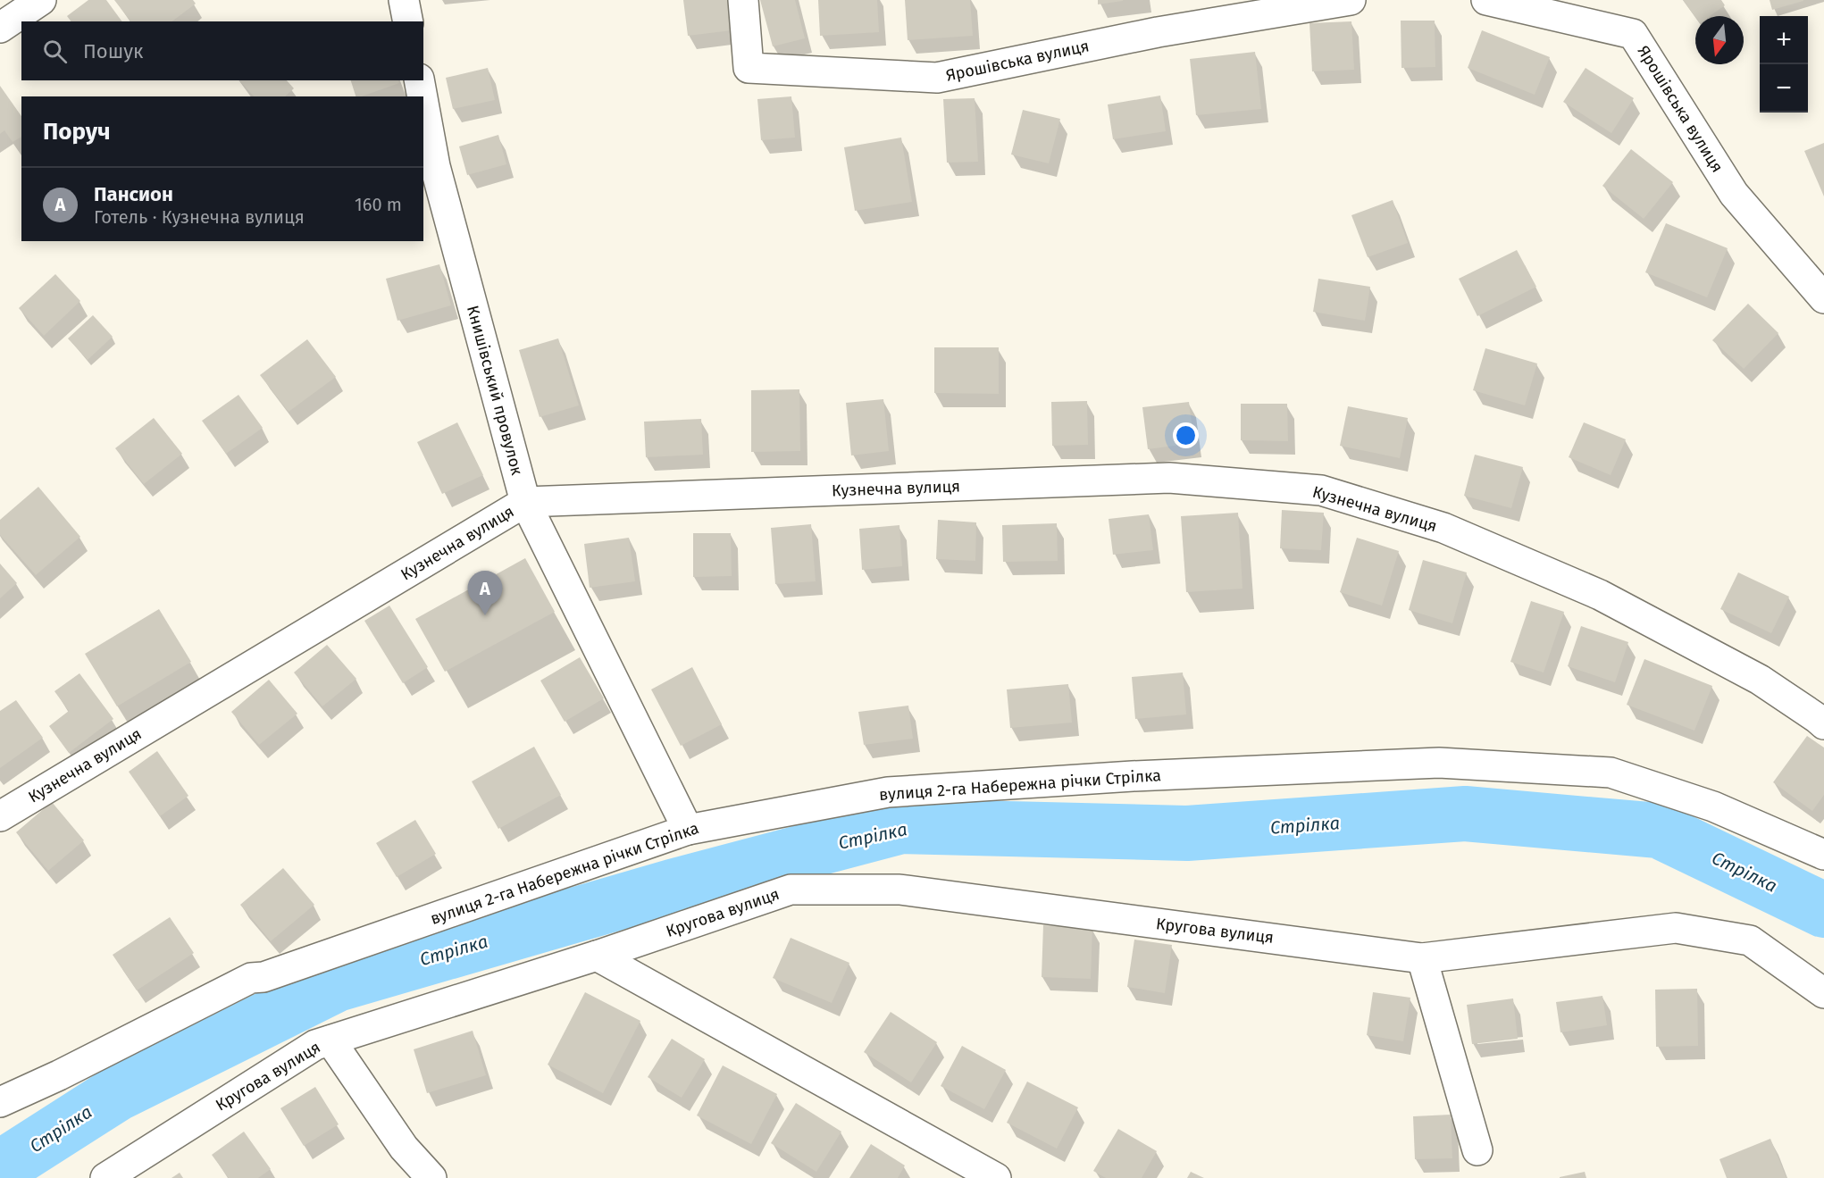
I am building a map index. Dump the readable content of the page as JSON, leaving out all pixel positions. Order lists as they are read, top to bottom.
{
  "streets": {
    "street": [
      "Ярошівська вулиця",
      "Книшівський провулок",
      "Кузнечна вулиця",
      "вулиця 2-га Набережна річки Стрілка",
      "Кругова вулиця"
    ]
  },
  "crossings": [
    ["Книшівський провулок", "Кузнечна вулиця"],
    ["Книшівський провулок", "вулиця 2-га Набережна річки Стрілка"]
  ],
  "water": ["Стрілка"],
  "north": "bottom",
  "page": {
    "map_buttons": ["+", "−"],
    "search": "Пошук",
    "heading": "Поруч",
    "list": [
      {
        "mark": "A",
        "name": "Пансион",
        "note": "Готель · Кузнечна вулиця",
        "value": "160 m"
      }
    ],
    "pins": "A"
  }
}
